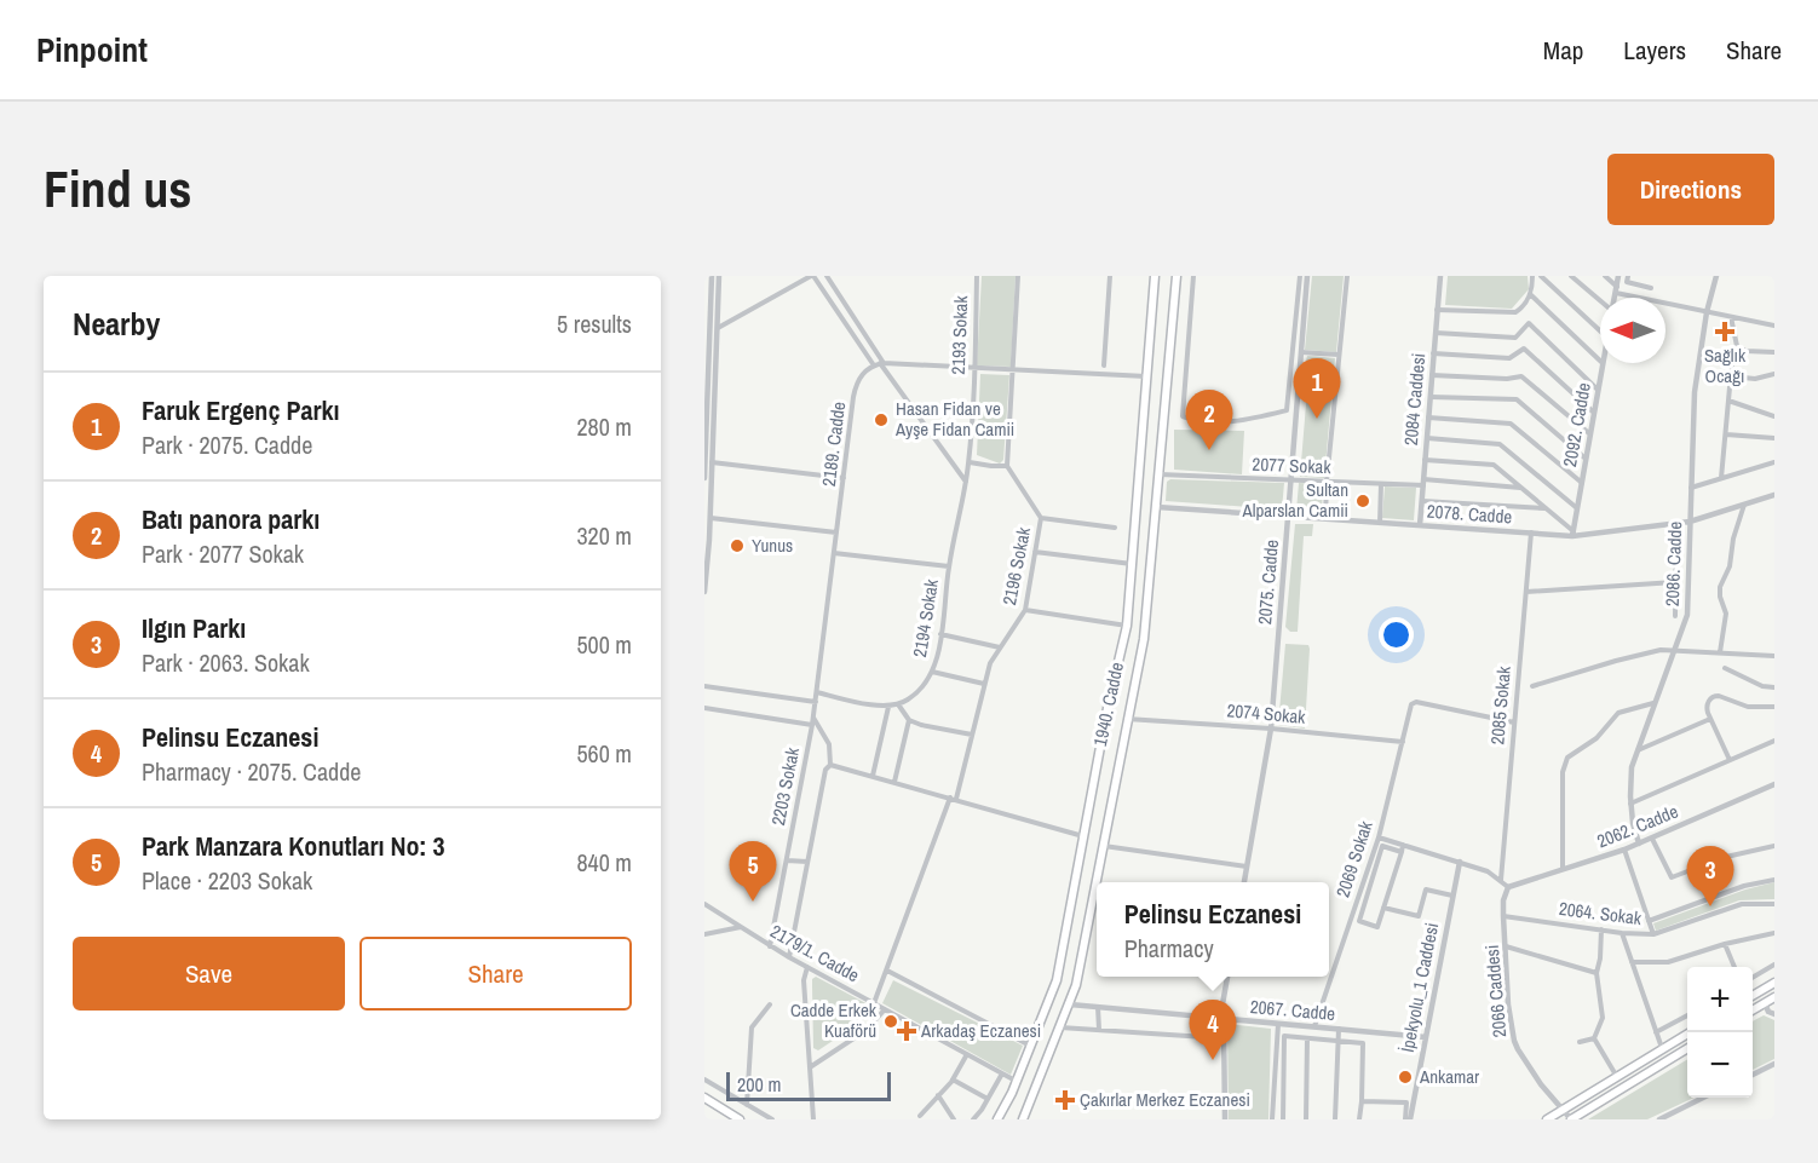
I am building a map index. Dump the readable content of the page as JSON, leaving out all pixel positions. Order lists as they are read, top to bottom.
{
  "streets": {
    "main road": ["1940. Cadde"],
    "street": [
      "2193 Sokak",
      "2084 Caddesi",
      "2092. Cadde",
      "2189. Cadde",
      "2077 Sokak",
      "2078. Cadde",
      "2086. Cadde",
      "2196 Sokak",
      "2075. Cadde",
      "2194 Sokak",
      "2085 Sokak",
      "2074 Sokak",
      "2203 Sokak",
      "2062. Cadde",
      "2069 Sokak",
      "2064. Sokak",
      "2179/1. Cadde",
      "İpekyolu_1 Caddesi",
      "2066 Caddesi",
      "2067. Cadde"
    ]
  },
  "crossings": [
    ["2193 Sokak", "2194 Sokak"],
    ["2084 Caddesi", "2077 Sokak"],
    ["2084 Caddesi", "2078. Cadde"],
    ["2092. Cadde", "2078. Cadde"],
    ["2189. Cadde", "2194 Sokak"],
    ["2189. Cadde", "2203 Sokak"],
    ["2077 Sokak", "2075. Cadde"],
    ["2077 Sokak", "1940. Cadde"],
    ["2078. Cadde", "2086. Cadde"],
    ["2078. Cadde", "2075. Cadde"],
    ["2078. Cadde", "1940. Cadde"],
    ["2078. Cadde", "2085 Sokak"],
    ["2086. Cadde", "2062. Cadde"],
    ["2075. Cadde", "2074 Sokak"],
    ["1940. Cadde", "2074 Sokak"],
    ["1940. Cadde", "2179/1. Cadde"],
    ["1940. Cadde", "2067. Cadde"],
    ["2085 Sokak", "2069 Sokak"],
    ["2074 Sokak", "2069 Sokak"],
    ["2203 Sokak", "2179/1. Cadde"],
    ["2062. Cadde", "2066 Caddesi"],
    ["2069 Sokak", "2067. Cadde"],
    ["2064. Sokak", "2066 Caddesi"],
    ["İpekyolu_1 Caddesi", "2067. Cadde"]
  ],
  "places": {
    "health": ["Sağlık Ocağı", "Arkadaş Eczanesi", "Çakırlar Merkez Eczanesi"],
    "other": [
      "Hasan Fidan ve Ayşe Fidan Camii",
      "Sultan Alparslan Camii",
      "Yunus",
      "Cadde Erkek Kuaförü",
      "Ankamar"
    ]
  },
  "scale_bar": "200 m",
  "north": "left",
  "page": {
    "header": "Pinpoint",
    "nav": ["Map", "Layers", "Share"],
    "buttons": [
      "Directions",
      ["Save", "Share"]
    ],
    "title": "Find us",
    "heading": ["Nearby", "5 results"],
    "pins": [
      "1",
      "2",
      "5",
      "3",
      "4"
    ],
    "list": [
      {
        "mark": "1",
        "name": "Faruk Ergenç Parkı",
        "note": "Park · 2075. Cadde",
        "value": "280 m"
      },
      {
        "mark": "2",
        "name": "Batı panora parkı",
        "note": "Park · 2077 Sokak",
        "value": "320 m"
      },
      {
        "mark": "3",
        "name": "Ilgın Parkı",
        "note": "Park · 2063. Sokak",
        "value": "500 m"
      },
      {
        "mark": "4",
        "name": "Pelinsu Eczanesi",
        "note": "Pharmacy · 2075. Cadde",
        "value": "560 m"
      },
      {
        "mark": "5",
        "name": "Park Manzara Konutları No: 3",
        "note": "Place · 2203 Sokak",
        "value": "840 m"
      }
    ],
    "popup": ["Pelinsu Eczanesi", "Pharmacy"],
    "map_buttons": ["+", "−"],
    "scale": "200 m"
  }
}
